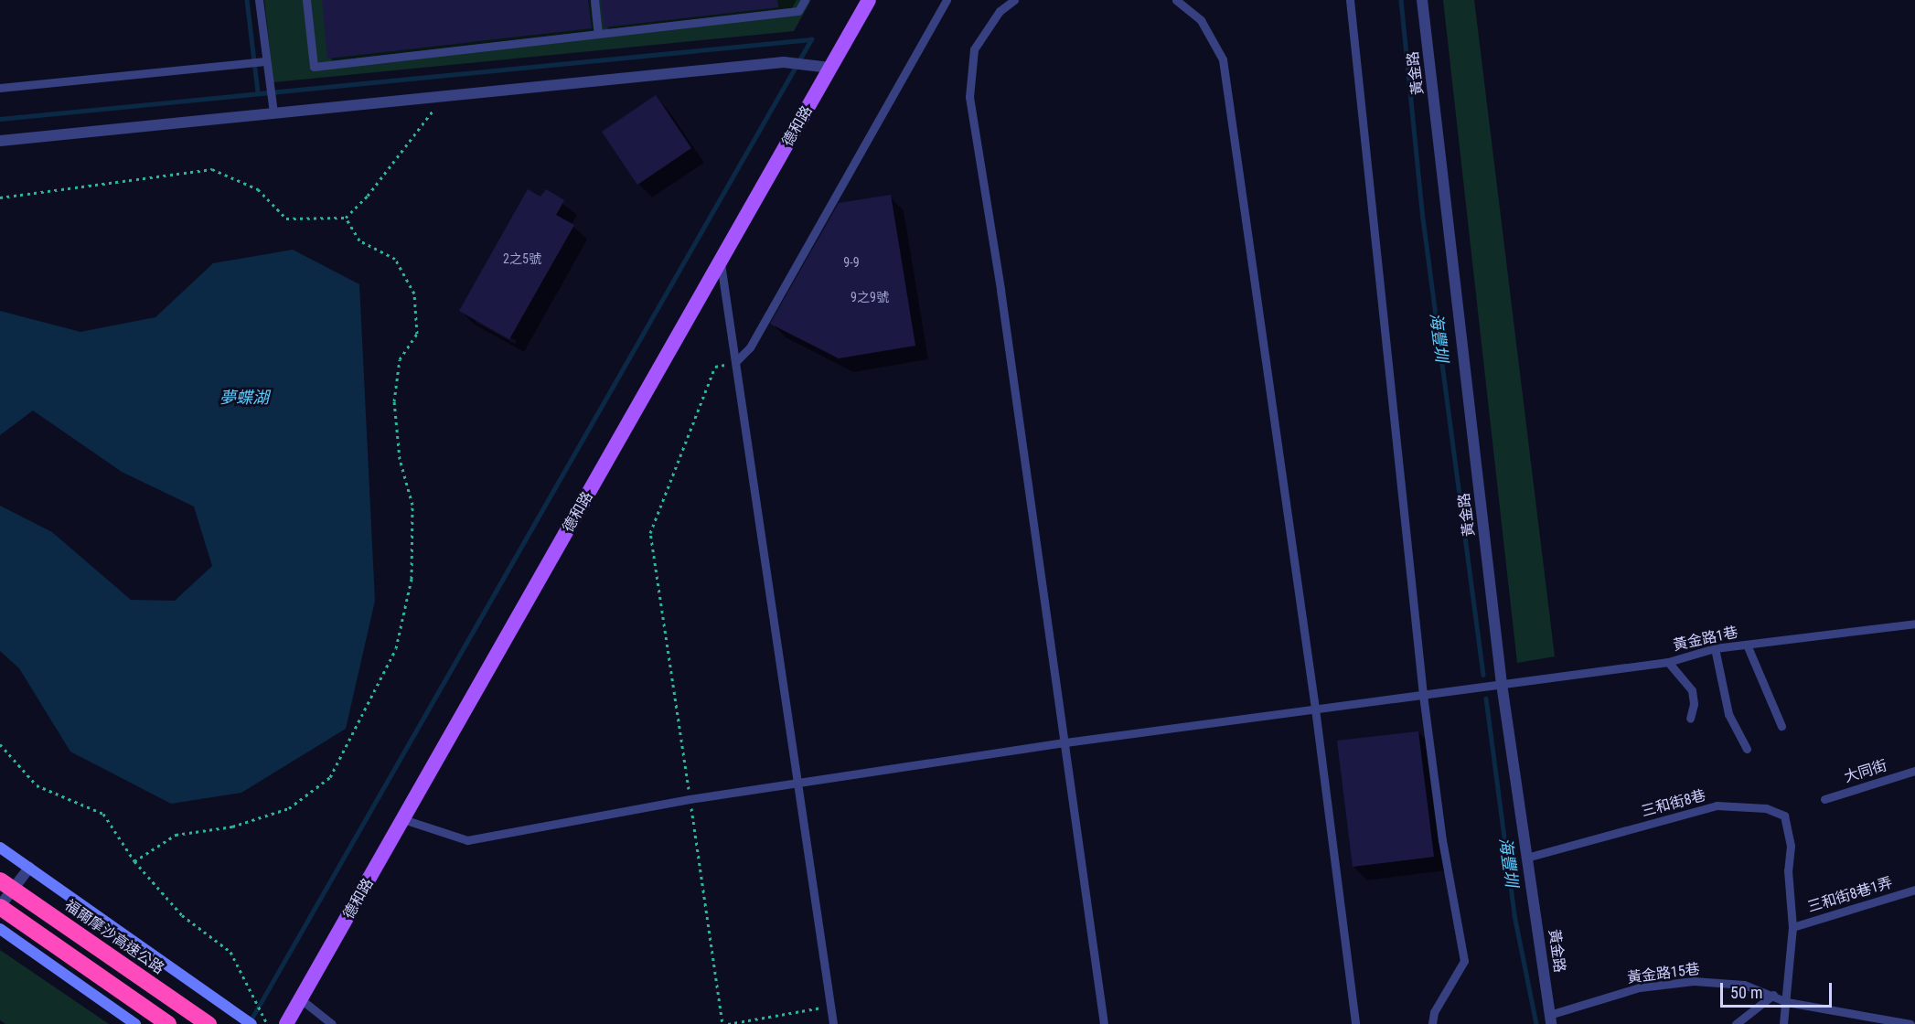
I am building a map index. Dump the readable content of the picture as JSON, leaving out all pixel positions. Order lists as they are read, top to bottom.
{
  "streets": {
    "highway": ["福爾摩沙高速公路"],
    "main road": ["德和路"],
    "street": ["黃金路"],
    "lane": [
      "黃金路1巷",
      "大同街",
      "三和街8巷",
      "三和街8巷1弄",
      "黃金路15巷"
    ]
  },
  "crossings": [
    ["黃金路", "黃金路1巷"],
    ["黃金路", "三和街8巷"],
    ["黃金路", "黃金路15巷"],
    ["德和路", "黃金路1巷"],
    ["三和街8巷", "三和街8巷1弄"],
    ["三和街8巷", "黃金路15巷"]
  ],
  "water": ["海豐圳", "夢蝶湖"],
  "house_numbers": ["2之5號", "9-9", "9之9號"],
  "scale_bar": "50 m"
}
